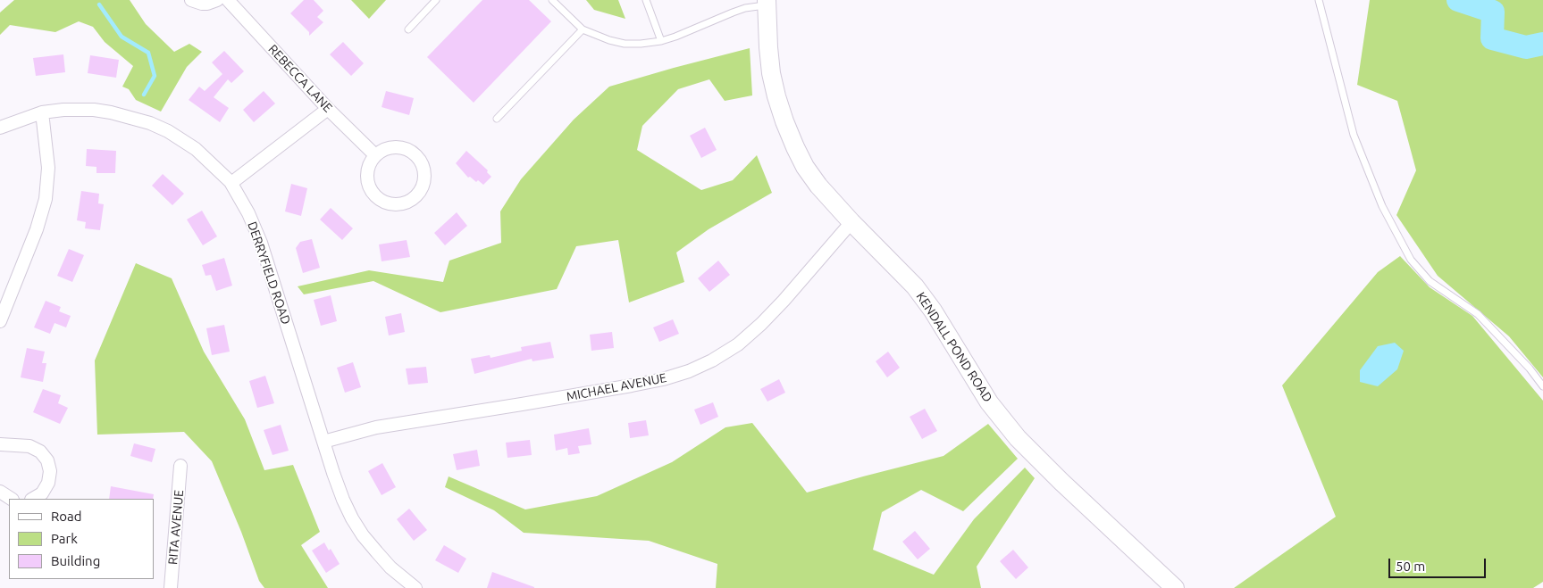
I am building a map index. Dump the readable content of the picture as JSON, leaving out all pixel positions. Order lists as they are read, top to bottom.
{
  "streets": {
    "street": [
      "REBECCA LANE",
      "DERRYFIELD ROAD",
      "KENDALL POND ROAD",
      "MICHAEL AVENUE",
      "RITA AVENUE"
    ]
  },
  "crossings": [
    ["DERRYFIELD ROAD", "MICHAEL AVENUE"],
    ["KENDALL POND ROAD", "MICHAEL AVENUE"]
  ],
  "legend": ["Road", "Park", "Building"],
  "scale_bar": "50 m"
}
